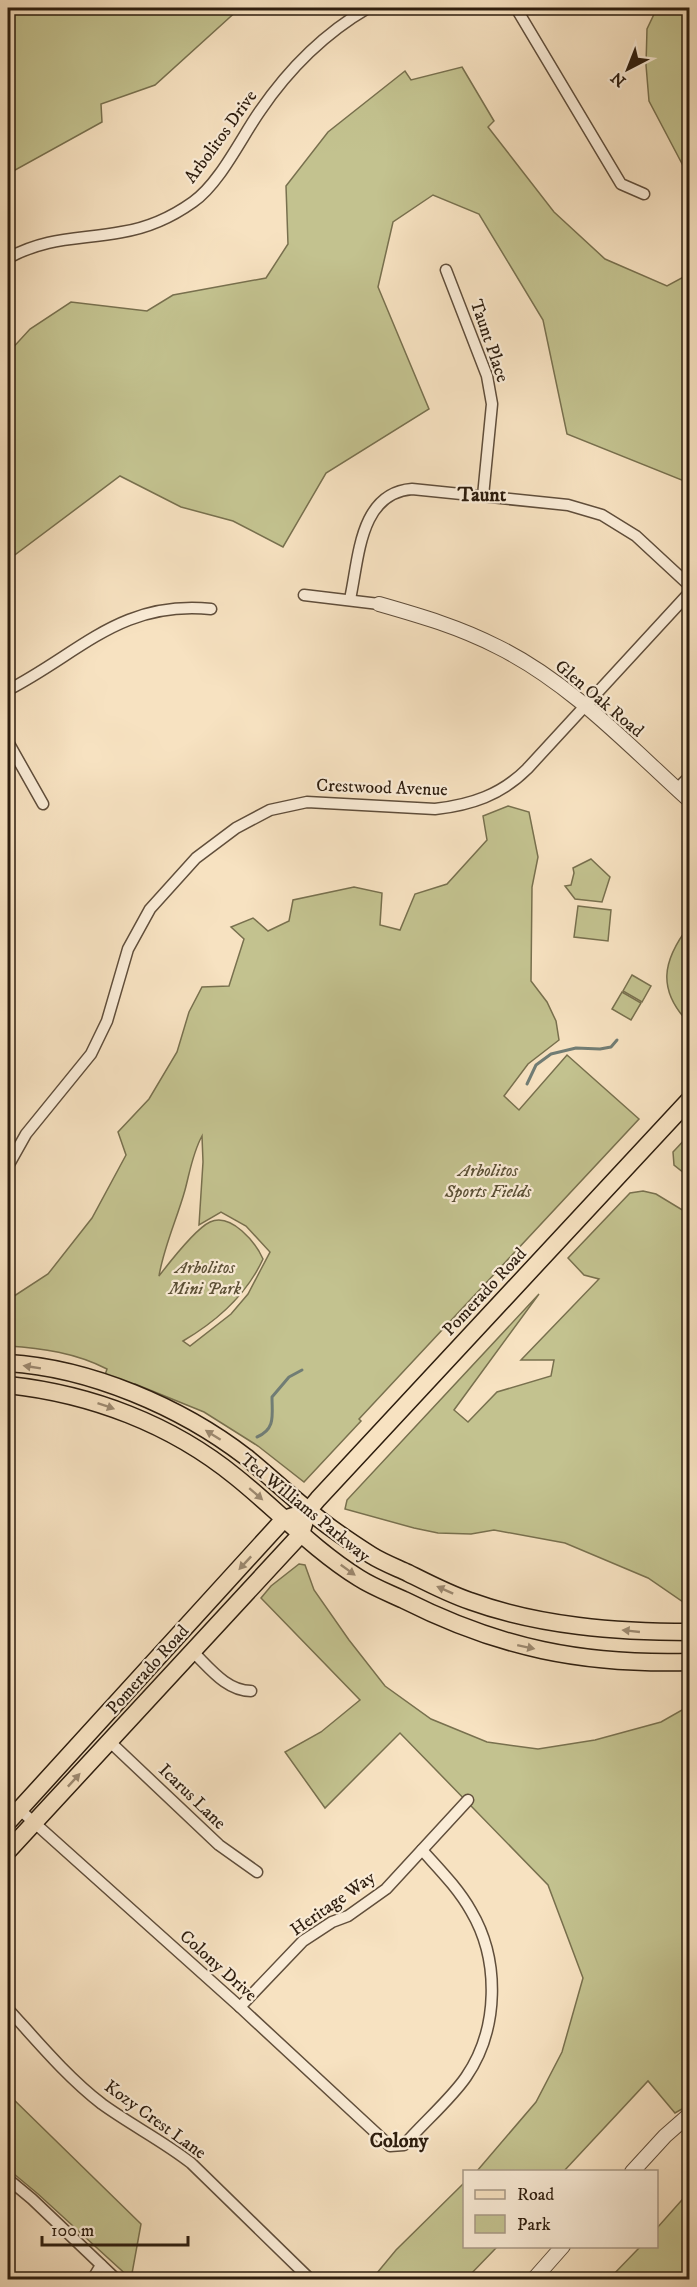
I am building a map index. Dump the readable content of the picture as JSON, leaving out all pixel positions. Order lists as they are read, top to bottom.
{
  "streets": {
    "main road": ["Pomerado Road", "Ted Williams Parkway"],
    "street": [
      "Arbolitos Drive",
      "Taunt Place",
      "Glen Oak Road",
      "Crestwood Avenue",
      "Icarus Lane",
      "Heritage Way",
      "Colony Drive",
      "Kozy Crest Lane"
    ]
  },
  "crossings": [
    ["Glen Oak Road", "Crestwood Avenue"],
    ["Pomerado Road", "Ted Williams Parkway"],
    ["Pomerado Road", "Icarus Lane"],
    ["Pomerado Road", "Colony Drive"],
    ["Heritage Way", "Colony Drive"]
  ],
  "districts": ["Taunt", "Colony"],
  "parks": ["Arbolitos Sports Fields", "Arbolitos Mini Park"],
  "legend": ["Road", "Park"],
  "scale_bar": "100 m",
  "north": "bottom left"
}
